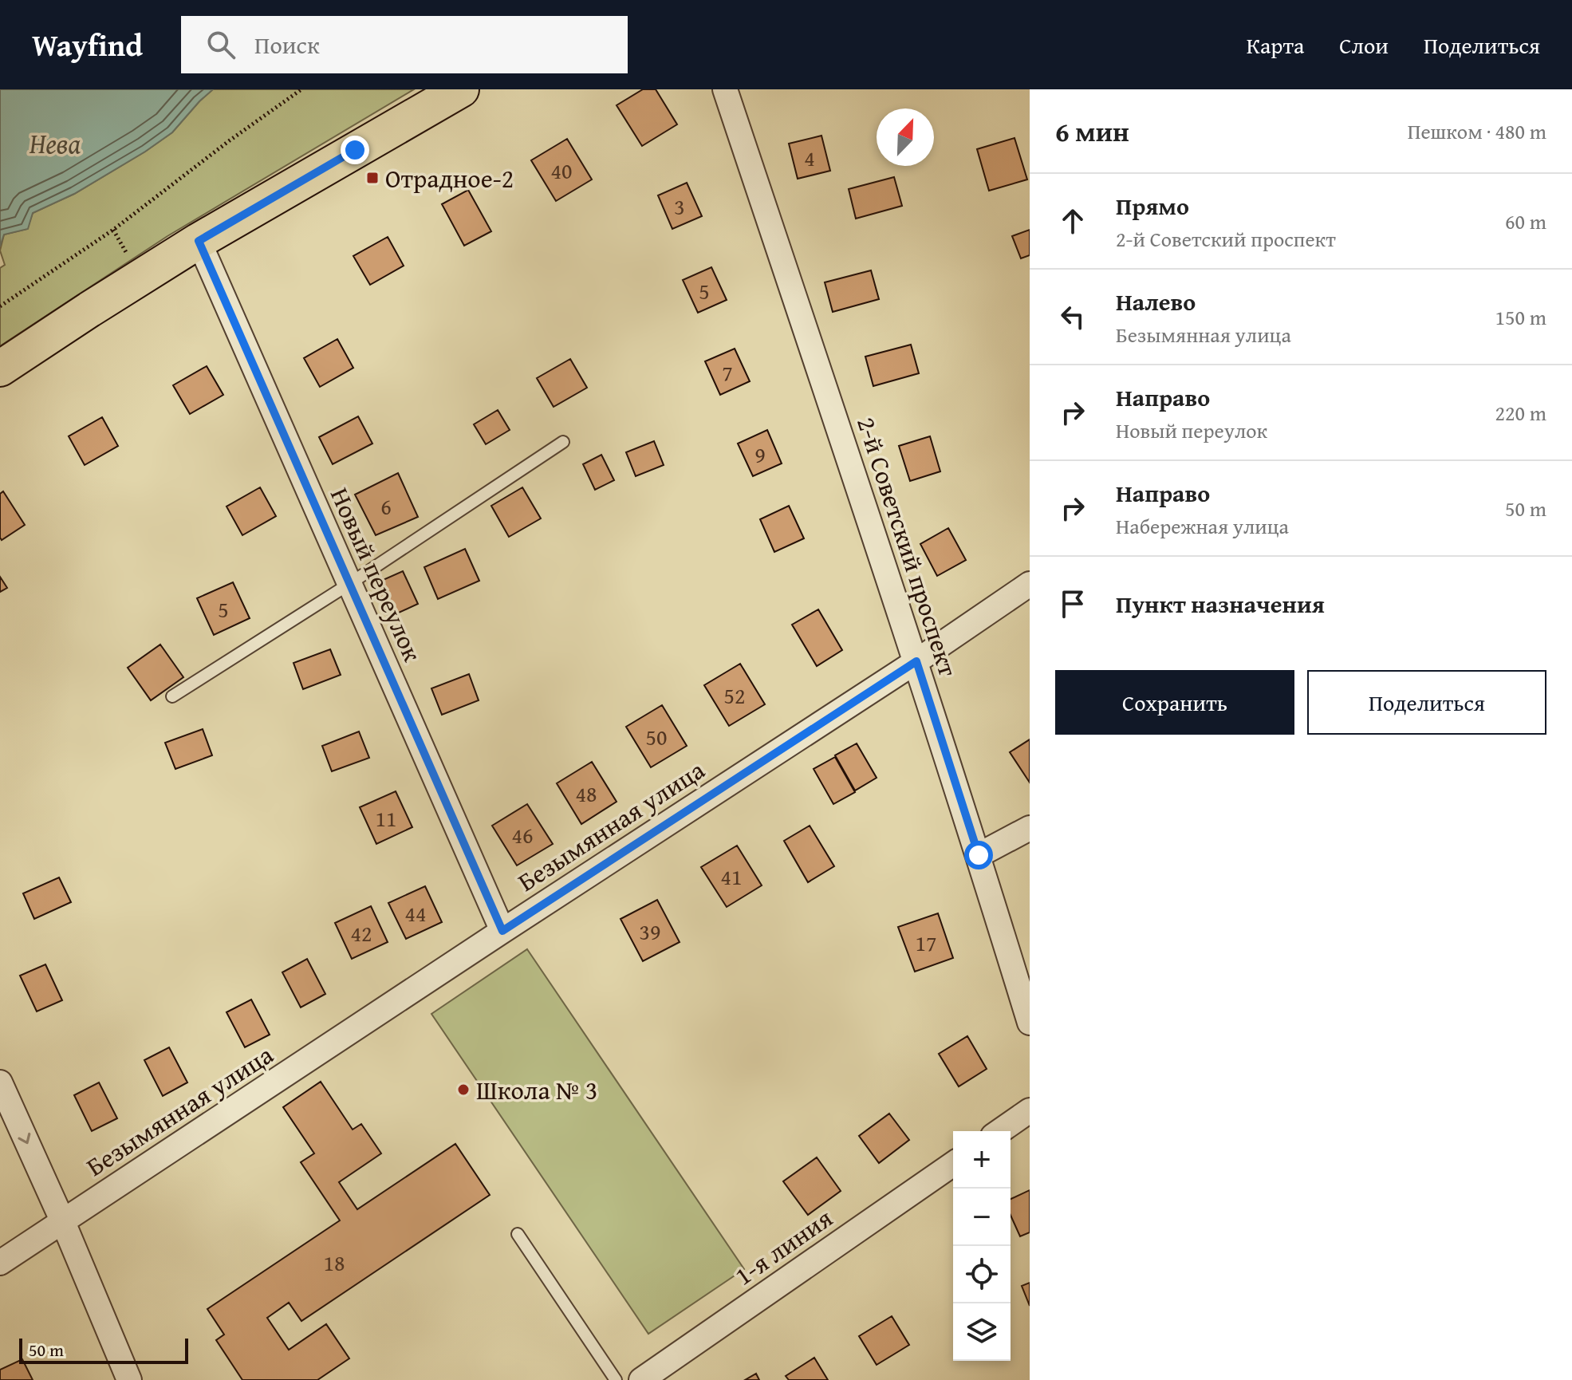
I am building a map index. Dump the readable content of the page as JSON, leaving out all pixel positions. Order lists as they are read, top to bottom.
{
  "streets": {
    "street": [
      "2-й Советский проспект",
      "Новый переулок",
      "Безымянная улица",
      "1-я линия"
    ]
  },
  "crossings": [
    ["2-й Советский проспект", "Безымянная улица"],
    ["Новый переулок", "Безымянная улица"]
  ],
  "water": ["Нева"],
  "places": {
    "transit": ["Отрадное-2"],
    "other": ["Школа № 3"]
  },
  "house_numbers": [
    "4",
    "40",
    "3",
    "5",
    "7",
    "9",
    "6",
    "5",
    "52",
    "50",
    "48",
    "11",
    "46",
    "41",
    "44",
    "39",
    "42",
    "17",
    "18"
  ],
  "scale_bar": "50 m",
  "north": "top right",
  "page": {
    "header": "Wayfind",
    "search": "Поиск",
    "nav": ["Карта", "Слои", "Поделиться"],
    "heading": ["6 мин", "Пешком · 480 m"],
    "list": [
      ["Прямо", "2-й Советский проспект", "60 m"],
      ["Налево", "Безымянная улица", "150 m"],
      ["Направо", "Новый переулок", "220 m"],
      ["Направо", "Набережная улица", "50 m"],
      "Пункт назначения"
    ],
    "buttons": ["Сохранить", "Поделиться"],
    "map_buttons": ["+", "−"],
    "scale": "50 m"
  }
}
